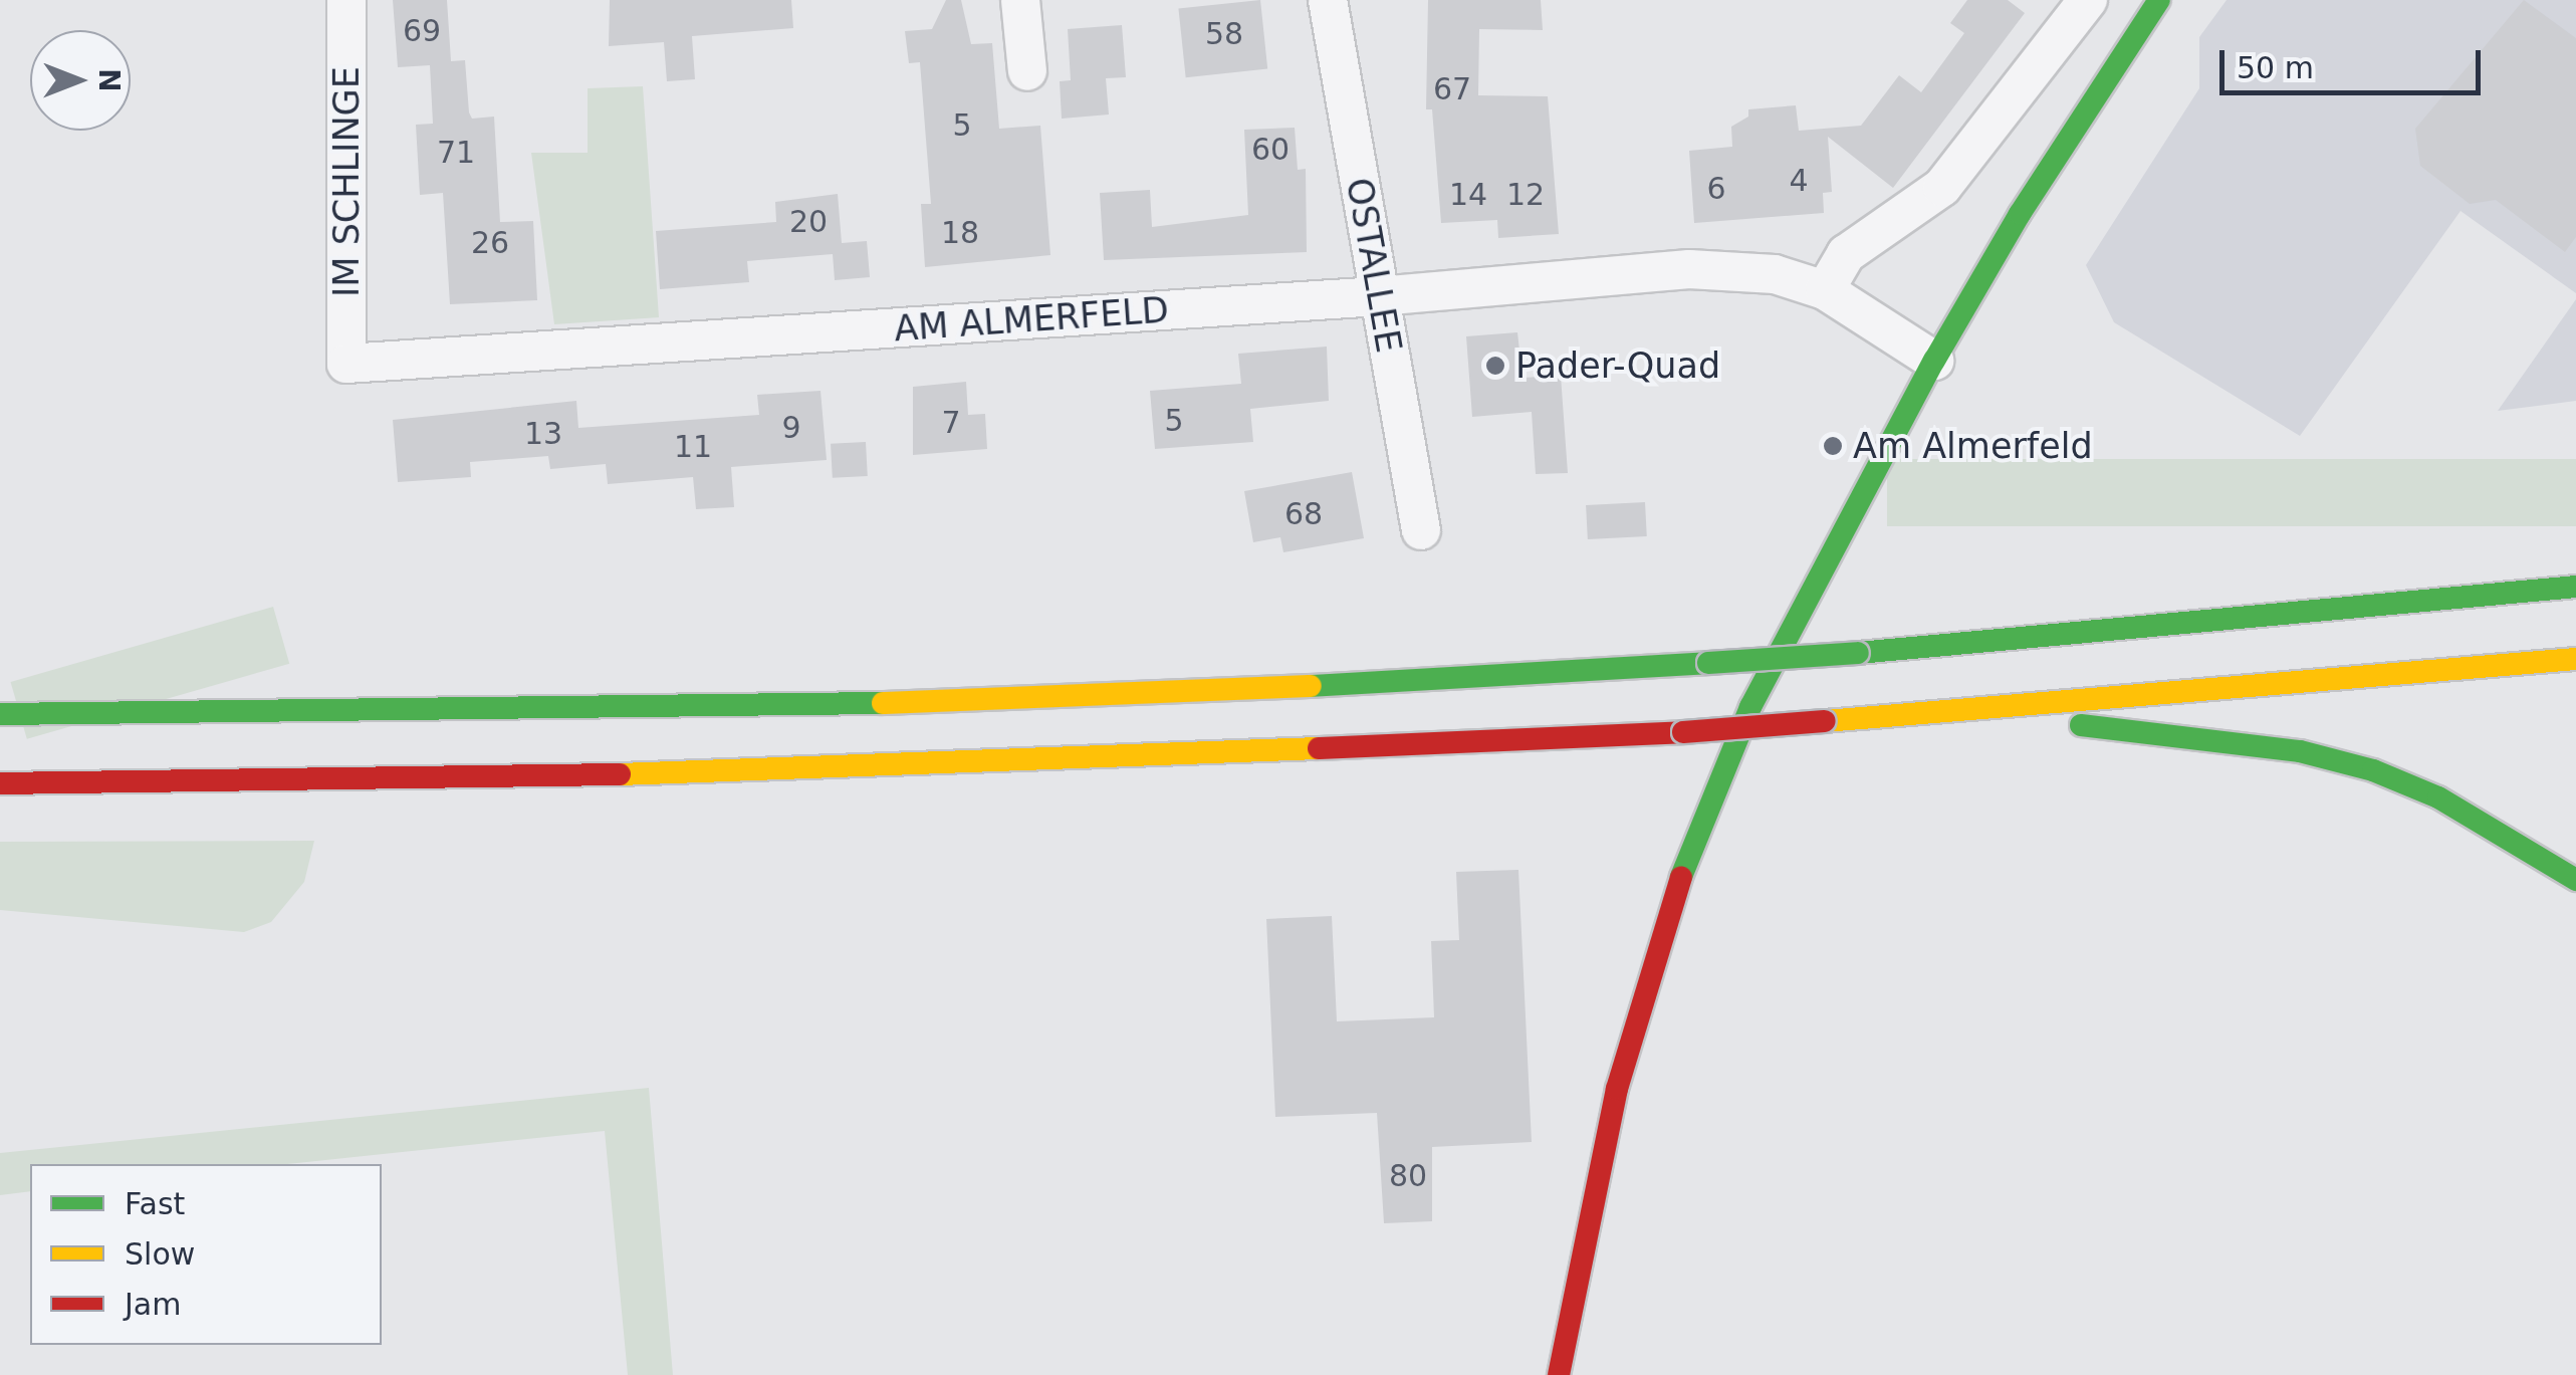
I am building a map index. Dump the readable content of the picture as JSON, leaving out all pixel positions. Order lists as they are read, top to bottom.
{
  "streets": {
    "street": ["IM SCHLINGE", "OSTALLEE", "AM ALMERFELD"]
  },
  "crossings": [
    ["IM SCHLINGE", "AM ALMERFELD"],
    ["OSTALLEE", "AM ALMERFELD"]
  ],
  "places": ["Pader-Quad", "Am Almerfeld"],
  "house_numbers": [
    "69",
    "58",
    "67",
    "5",
    "60",
    "71",
    "4",
    "6",
    "14",
    "12",
    "20",
    "18",
    "26",
    "5",
    "7",
    "9",
    "13",
    "11",
    "68",
    "80"
  ],
  "legend": ["Fast", "Slow", "Jam"],
  "scale_bar": "50 m",
  "north": "right"
}
